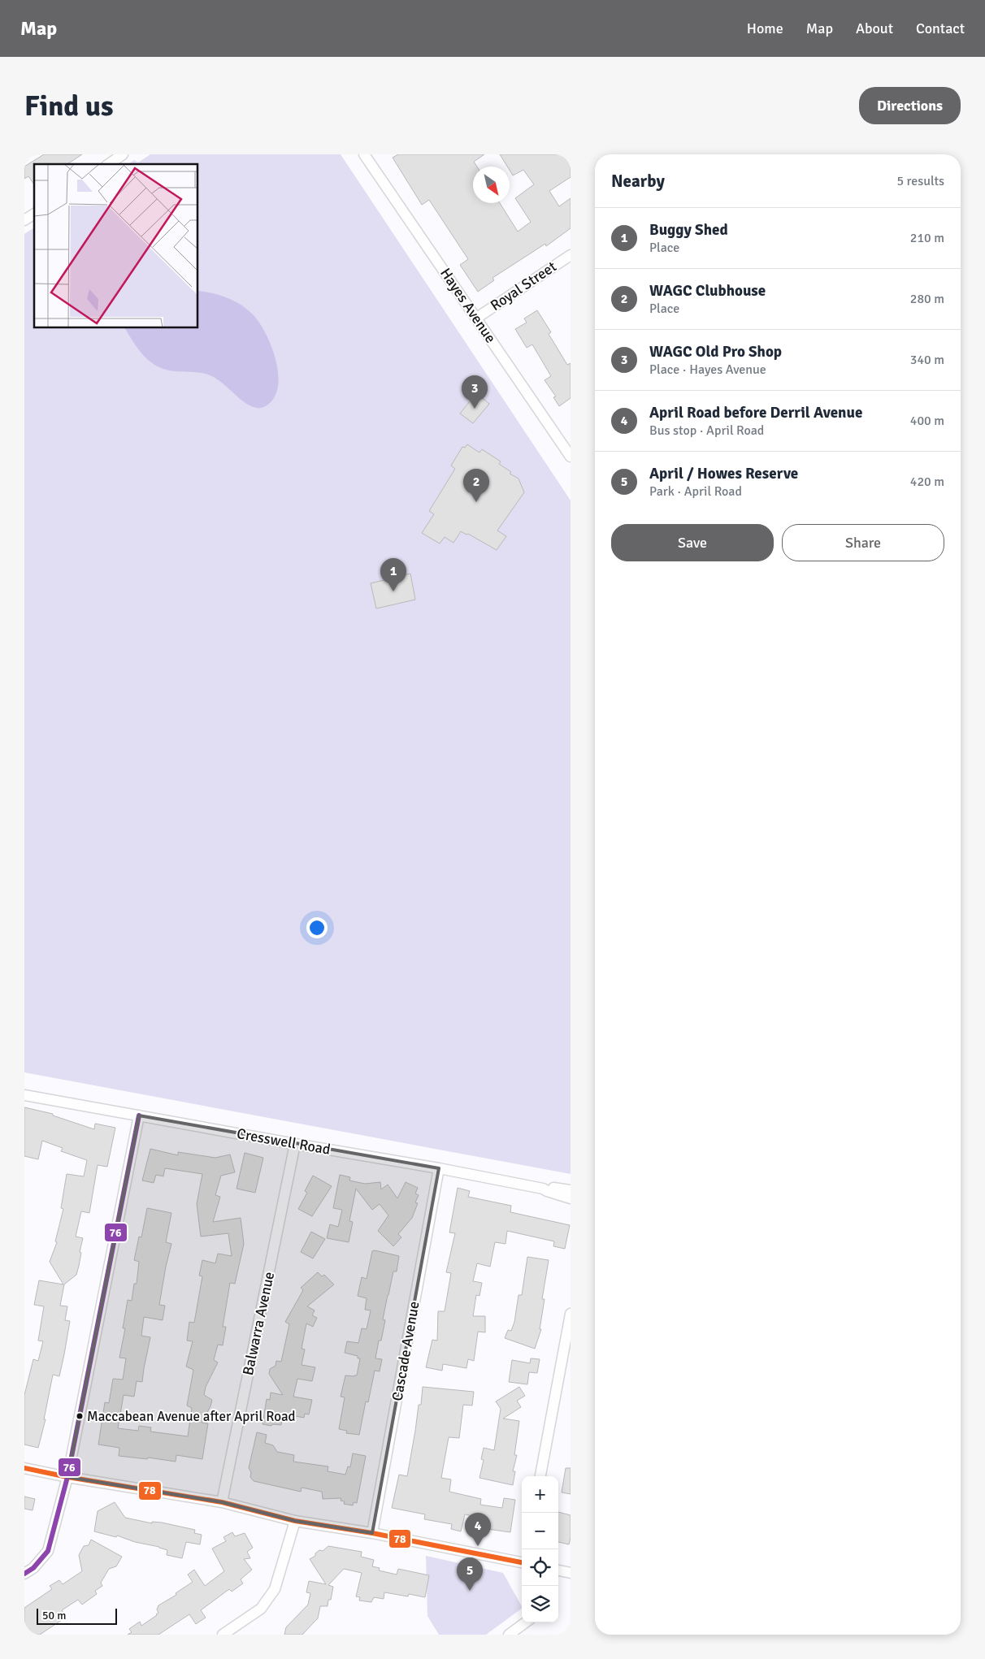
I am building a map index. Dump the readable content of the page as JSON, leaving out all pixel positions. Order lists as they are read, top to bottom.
{
  "streets": {
    "street": [
      "Royal Street",
      "Hayes Avenue",
      "Cresswell Road",
      "Balwarra Avenue",
      "Cascade Avenue"
    ]
  },
  "crossings": [
    ["Royal Street", "Hayes Avenue"],
    ["Cresswell Road", "Balwarra Avenue"],
    ["Cresswell Road", "Cascade Avenue"]
  ],
  "places": ["Maccabean Avenue after April Road"],
  "lines": ["transit line 76", "transit line 78"],
  "scale_bar": "50 m",
  "north": "bottom right",
  "page": {
    "header": "Map",
    "nav": [
      "Home",
      "Map",
      "About",
      "Contact"
    ],
    "buttons": [
      "Directions",
      ["Save", "Share"]
    ],
    "title": "Find us",
    "heading": ["Nearby", "5 results"],
    "list": [
      {
        "mark": "1",
        "name": "Buggy Shed",
        "note": "Place",
        "value": "210 m"
      },
      {
        "mark": "2",
        "name": "WAGC Clubhouse",
        "note": "Place",
        "value": "280 m"
      },
      {
        "mark": "3",
        "name": "WAGC Old Pro Shop",
        "note": "Place · Hayes Avenue",
        "value": "340 m"
      },
      {
        "mark": "4",
        "name": "April Road before Derril Avenue",
        "note": "Bus stop · April Road",
        "value": "400 m"
      },
      {
        "mark": "5",
        "name": "April / Howes Reserve",
        "note": "Park · April Road",
        "value": "420 m"
      }
    ],
    "pins": [
      "3",
      "2",
      "1",
      "4",
      "5"
    ],
    "map_buttons": ["+", "−"],
    "scale": "50 m"
  }
}
